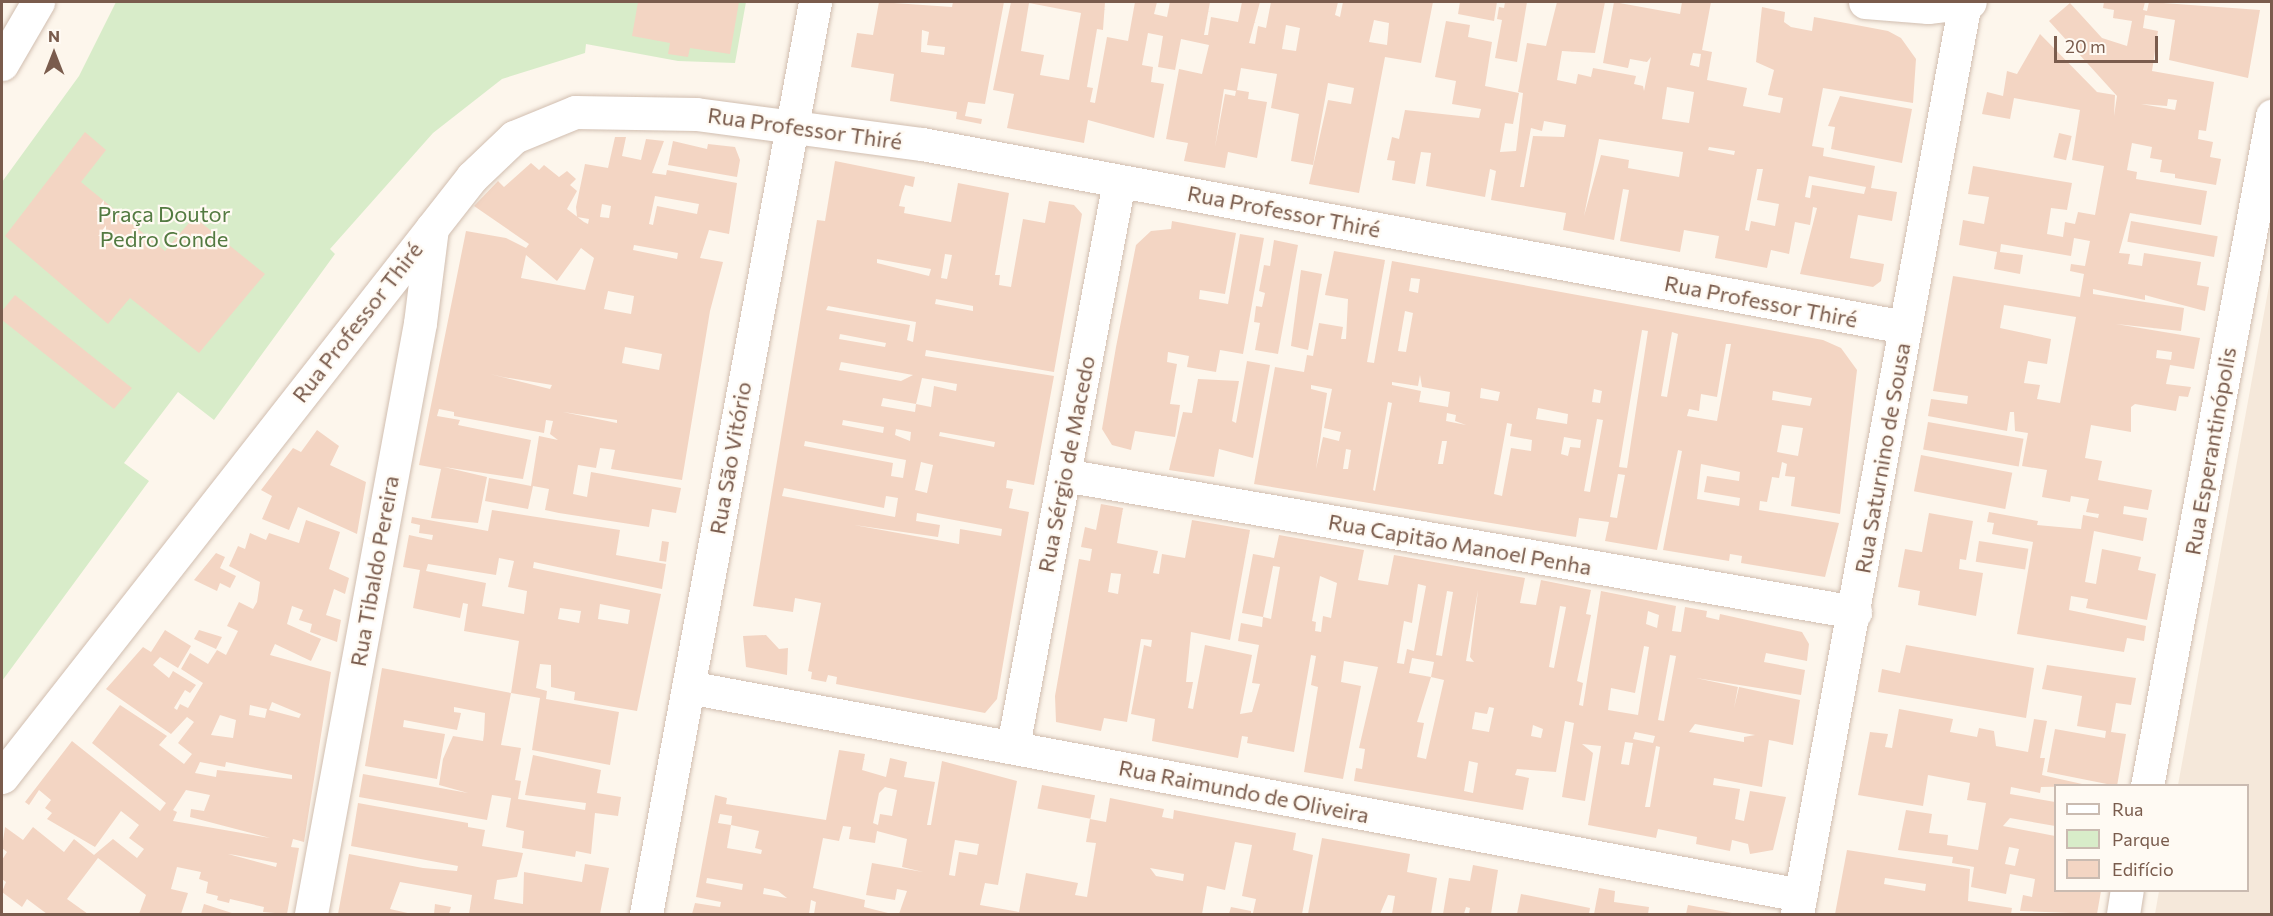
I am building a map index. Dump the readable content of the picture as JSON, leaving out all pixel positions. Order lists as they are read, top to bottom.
{
  "streets": {
    "street": [
      "Rua Professor Thiré",
      "Rua Esperantinópolis",
      "Rua São Vitório",
      "Rua Saturnino de Sousa",
      "Rua Sérgio de Macedo",
      "Rua Capitão Manoel Penha",
      "Rua Tibaldo Pereira",
      "Rua Raimundo de Oliveira"
    ]
  },
  "crossings": [
    ["Rua Professor Thiré", "Rua São Vitório"],
    ["Rua Professor Thiré", "Rua Saturnino de Sousa"],
    ["Rua Professor Thiré", "Rua Sérgio de Macedo"],
    ["Rua Professor Thiré", "Rua Tibaldo Pereira"],
    ["Rua São Vitório", "Rua Raimundo de Oliveira"],
    ["Rua Saturnino de Sousa", "Rua Capitão Manoel Penha"],
    ["Rua Saturnino de Sousa", "Rua Raimundo de Oliveira"],
    ["Rua Sérgio de Macedo", "Rua Capitão Manoel Penha"],
    ["Rua Sérgio de Macedo", "Rua Raimundo de Oliveira"]
  ],
  "parks": ["Praça Doutor Pedro Conde"],
  "legend": ["Rua", "Parque", "Edifício"],
  "scale_bar": "20 m",
  "north": "top"
}
